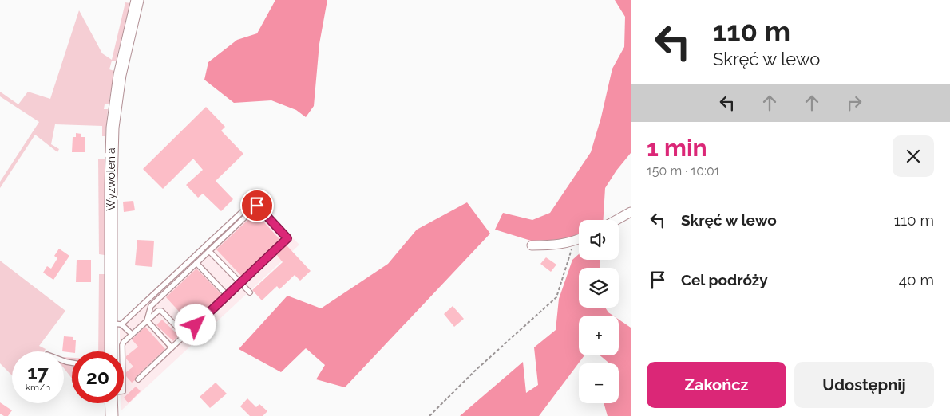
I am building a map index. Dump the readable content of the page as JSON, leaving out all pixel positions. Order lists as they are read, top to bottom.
{
  "streets": {
    "street": ["Wyzwolenia"]
  },
  "page": {
    "turn": ["110 m", "Skręć w lewo"],
    "heading": ["1 min", "150 m · 10:01"],
    "list": [
      {
        "name": "Skręć w lewo",
        "value": "110 m"
      },
      {
        "name": "Cel podróży",
        "value": "40 m"
      }
    ],
    "map_buttons": ["+", "−"],
    "speed": "17 km/h",
    "limit": "20",
    "buttons": ["Zakończ", "Udostępnij"]
  }
}
